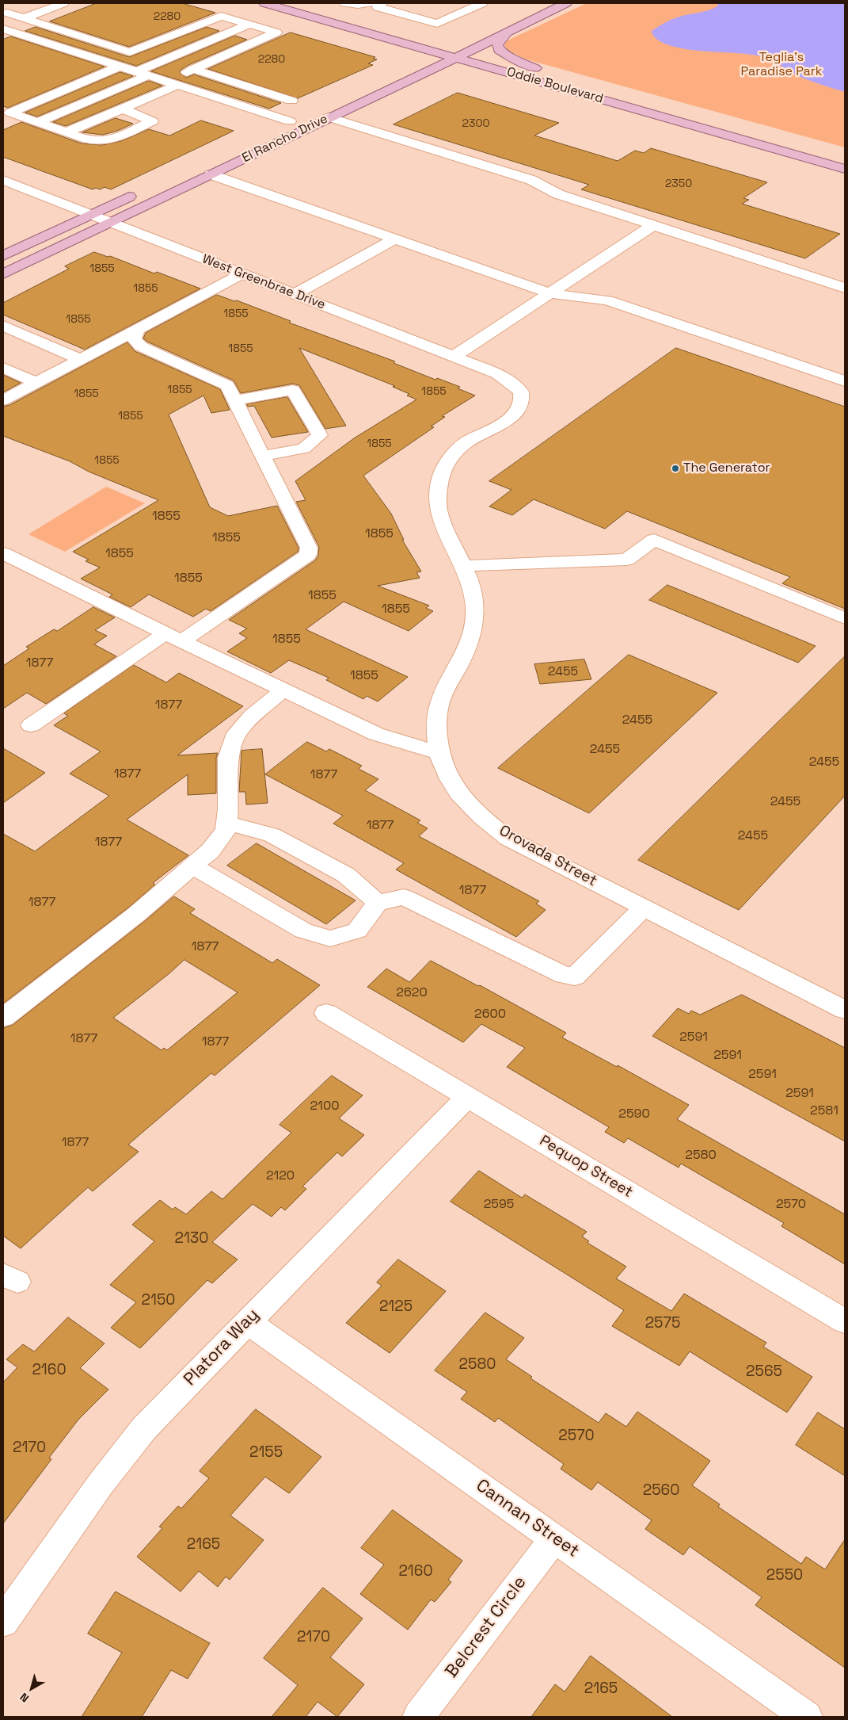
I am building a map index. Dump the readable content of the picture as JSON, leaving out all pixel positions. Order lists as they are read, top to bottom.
{
  "streets": {
    "main road": ["Oddie Boulevard", "El Rancho Drive"],
    "street": [
      "West Greenbrae Drive",
      "Orovada Street",
      "Pequop Street",
      "Platora Way",
      "Cannan Street",
      "Belcrest Circle"
    ]
  },
  "crossings": [
    ["Oddie Boulevard", "El Rancho Drive"],
    ["El Rancho Drive", "West Greenbrae Drive"],
    ["West Greenbrae Drive", "Orovada Street"],
    ["Pequop Street", "Platora Way"],
    ["Platora Way", "Cannan Street"],
    ["Cannan Street", "Belcrest Circle"]
  ],
  "parks": ["Teglia's Paradise Park"],
  "places": ["The Generator"],
  "house_numbers": [
    "2280",
    "2280",
    "2300",
    "2350",
    "1855",
    "1855",
    "1855",
    "1855",
    "1855",
    "1855",
    "1855",
    "1855",
    "1855",
    "1855",
    "1855",
    "1855",
    "1855",
    "1855",
    "1855",
    "1855",
    "1855",
    "1855",
    "1855",
    "1877",
    "2455",
    "1855",
    "1877",
    "2455",
    "2455",
    "2455",
    "1877",
    "1877",
    "2455",
    "1877",
    "2455",
    "1877",
    "1877",
    "1877",
    "1877",
    "2620",
    "2600",
    "2591",
    "1877",
    "1877",
    "2591",
    "2591",
    "2591",
    "2100",
    "2581",
    "2590",
    "1877",
    "2580",
    "2120",
    "2595",
    "2570",
    "2130",
    "2150",
    "2125",
    "2575",
    "2580",
    "2160",
    "2565",
    "2570",
    "2170",
    "2155",
    "2560",
    "2165",
    "2160",
    "2550",
    "2170",
    "2165"
  ],
  "north": "bottom left"
}
